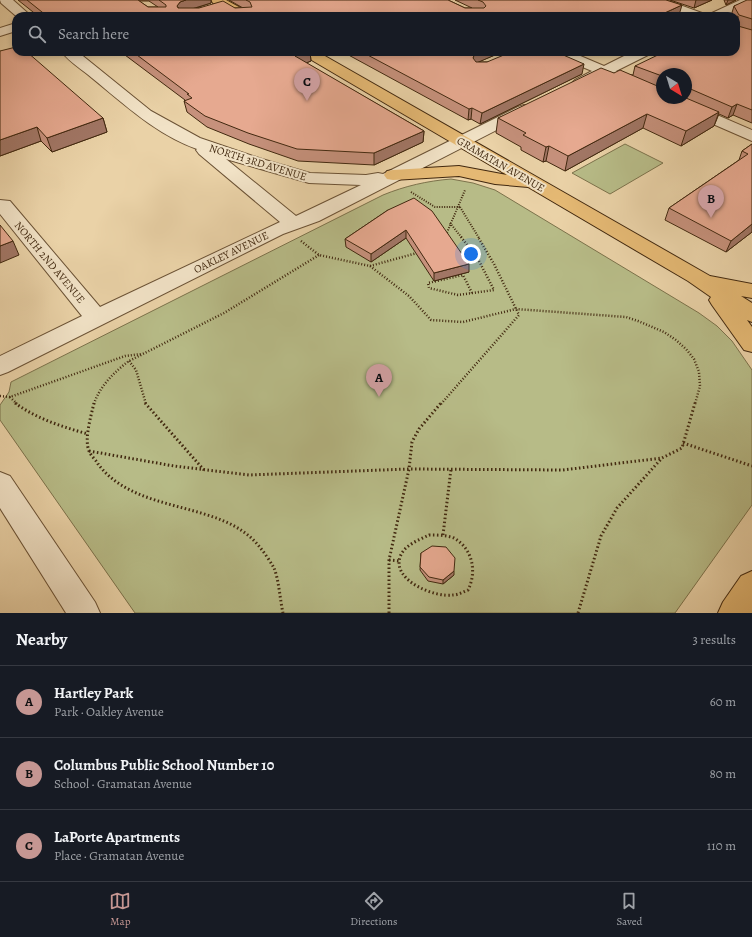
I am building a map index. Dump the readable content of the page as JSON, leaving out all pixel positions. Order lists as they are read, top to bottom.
{
  "streets": {
    "main road": ["GRAMATAN AVENUE"],
    "street": ["NORTH 3RD AVENUE", "OAKLEY AVENUE", "NORTH 2ND AVENUE"]
  },
  "crossings": [
    ["NORTH 3RD AVENUE", "OAKLEY AVENUE"],
    ["GRAMATAN AVENUE", "OAKLEY AVENUE"],
    ["OAKLEY AVENUE", "NORTH 2ND AVENUE"]
  ],
  "north": "bottom right",
  "page": {
    "search": "Search here",
    "pins": ["C", "B", "A"],
    "heading": ["Nearby", "3 results"],
    "list": [
      {
        "mark": "A",
        "name": "Hartley Park",
        "note": "Park · Oakley Avenue",
        "value": "60 m"
      },
      {
        "mark": "B",
        "name": "Columbus Public School Number 10",
        "note": "School · Gramatan Avenue",
        "value": "80 m"
      },
      {
        "mark": "C",
        "name": "LaPorte Apartments",
        "note": "Place · Gramatan Avenue",
        "value": "110 m"
      }
    ],
    "nav": ["Map", "Directions", "Saved"]
  }
}
